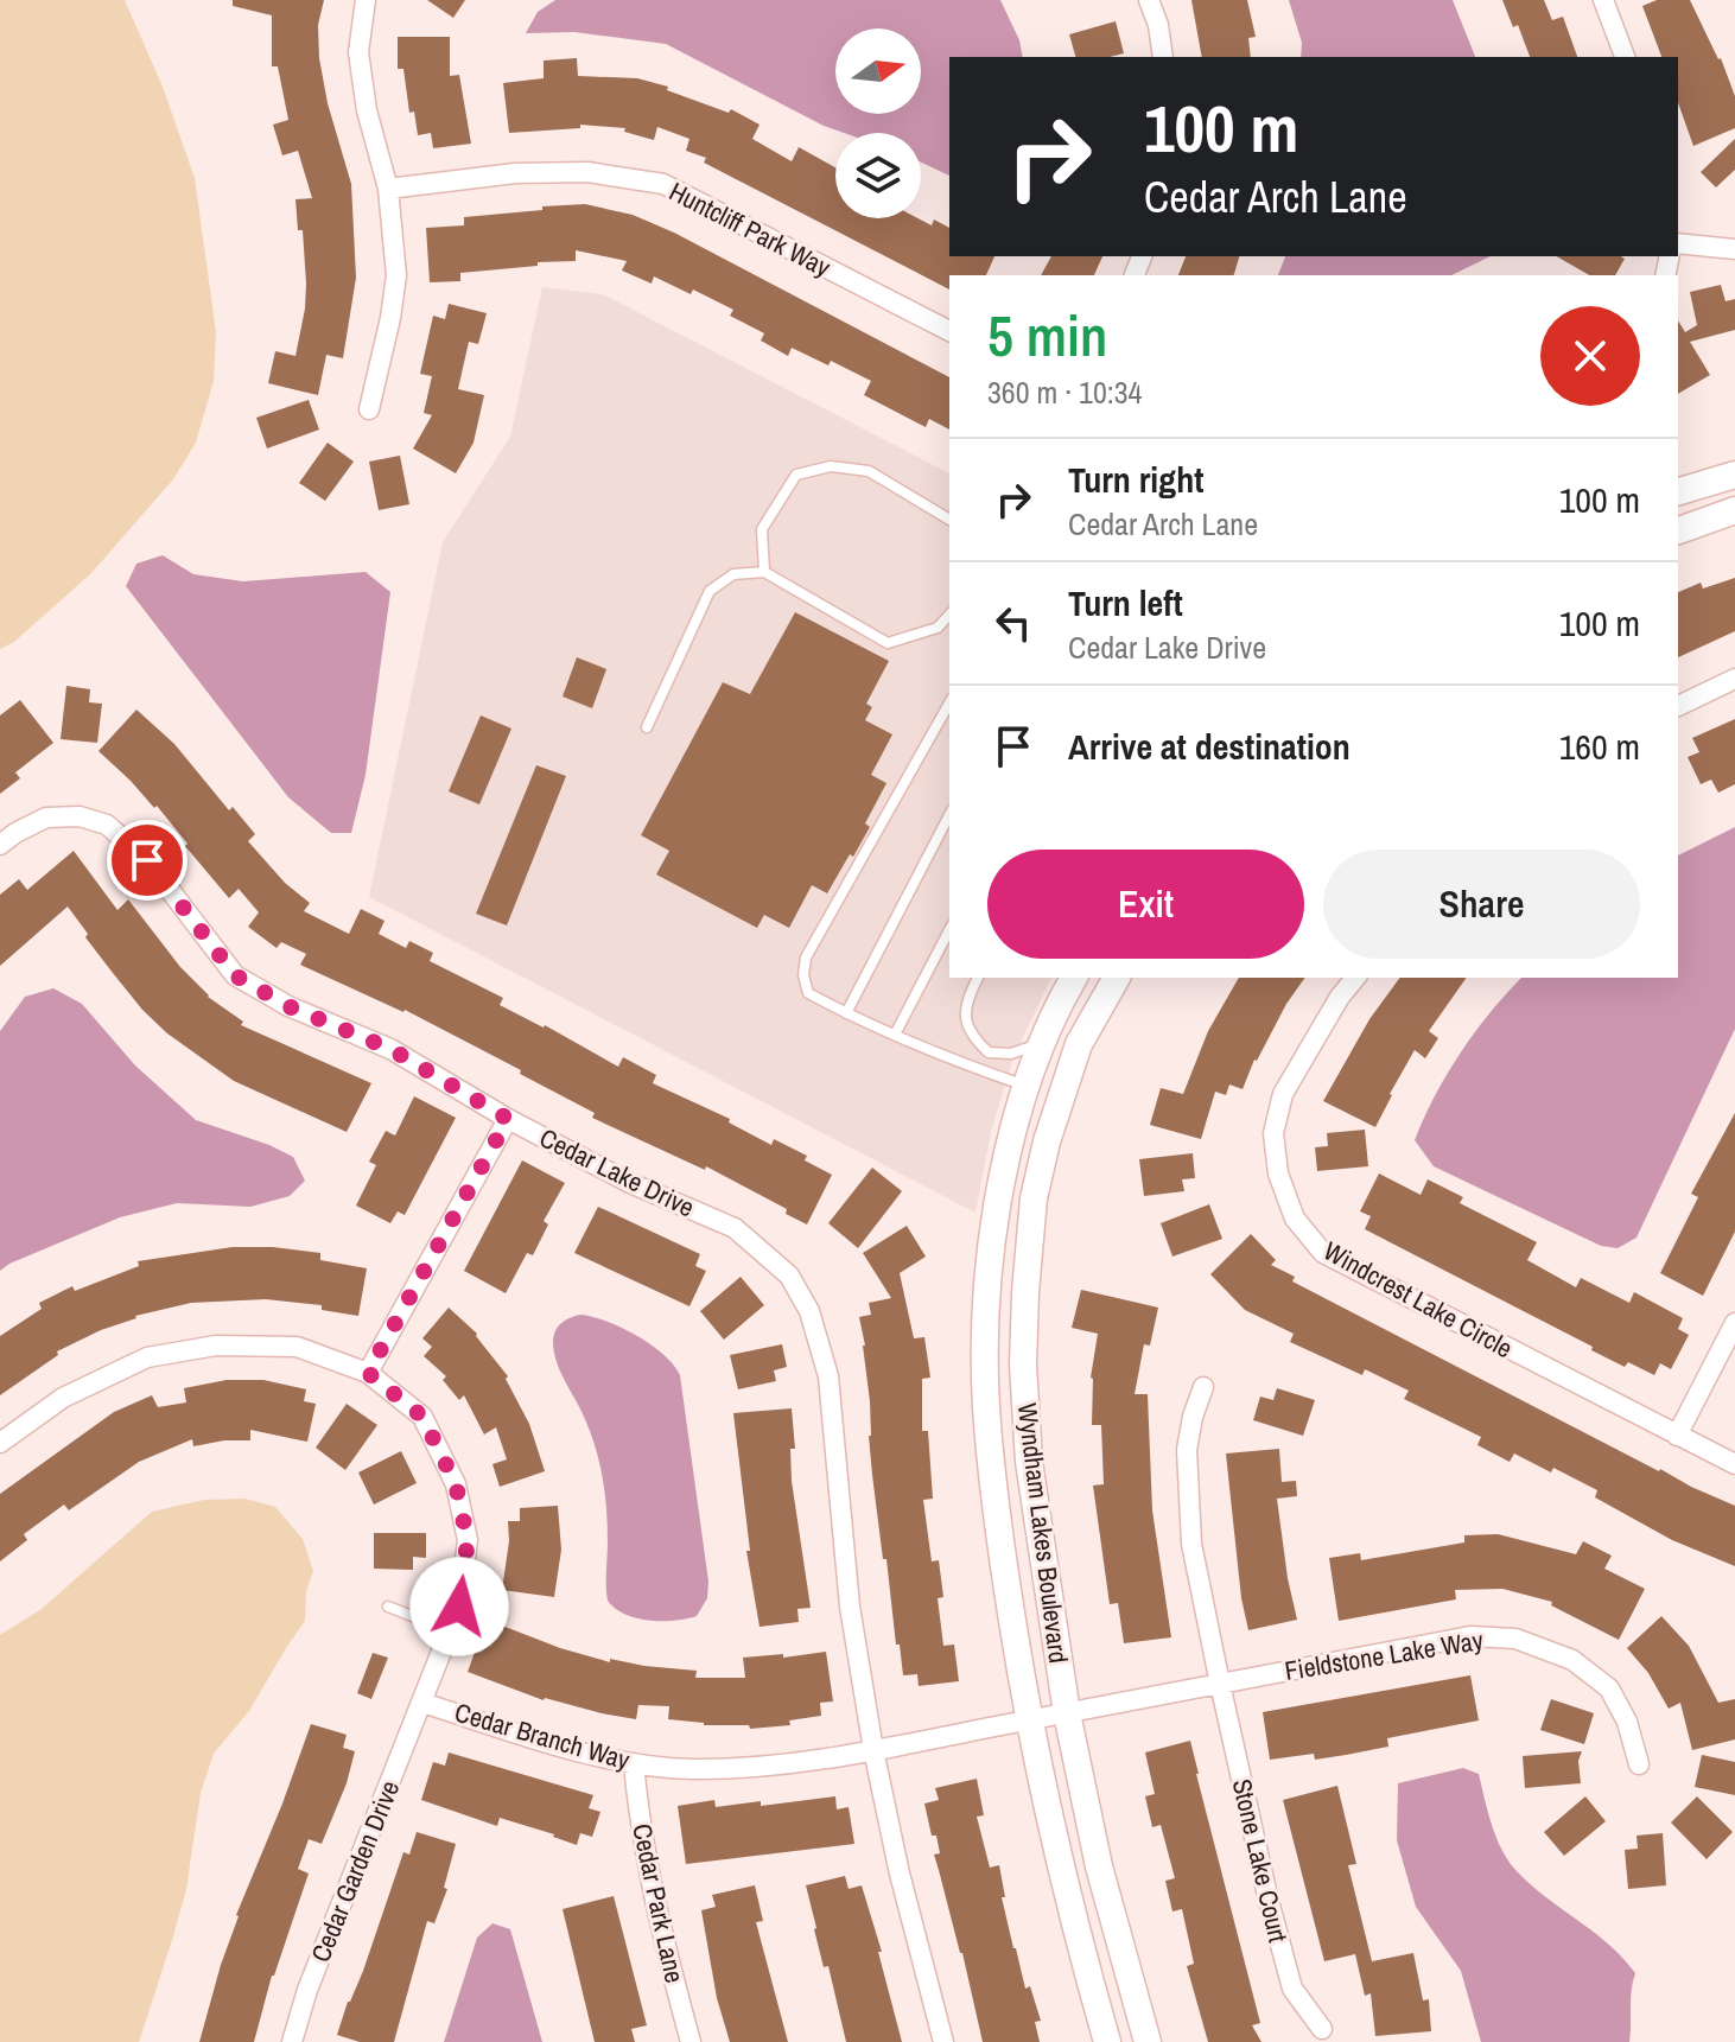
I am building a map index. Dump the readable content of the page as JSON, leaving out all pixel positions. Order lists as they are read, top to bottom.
{
  "streets": {
    "street": [
      "Huntcliff Park Way",
      "Cedar Lake Drive",
      "Windcrest Lake Circle",
      "Wyndham Lakes Boulevard",
      "Fieldstone Lake Way",
      "Cedar Branch Way",
      "Stone Lake Court",
      "Cedar Garden Drive",
      "Cedar Park Lane"
    ]
  },
  "crossings": [
    ["Cedar Lake Drive", "Cedar Branch Way"],
    ["Wyndham Lakes Boulevard", "Fieldstone Lake Way"],
    ["Wyndham Lakes Boulevard", "Cedar Branch Way"],
    ["Fieldstone Lake Way", "Cedar Branch Way"],
    ["Fieldstone Lake Way", "Stone Lake Court"],
    ["Cedar Branch Way", "Cedar Garden Drive"],
    ["Cedar Branch Way", "Cedar Park Lane"]
  ],
  "north": "right",
  "page": {
    "turn": ["100 m", "Cedar Arch Lane"],
    "heading": ["5 min", "360 m · 10:34"],
    "list": [
      {
        "name": "Turn right",
        "note": "Cedar Arch Lane",
        "value": "100 m"
      },
      {
        "name": "Turn left",
        "note": "Cedar Lake Drive",
        "value": "100 m"
      },
      {
        "name": "Arrive at destination",
        "value": "160 m"
      }
    ],
    "buttons": ["Exit", "Share"]
  }
}
